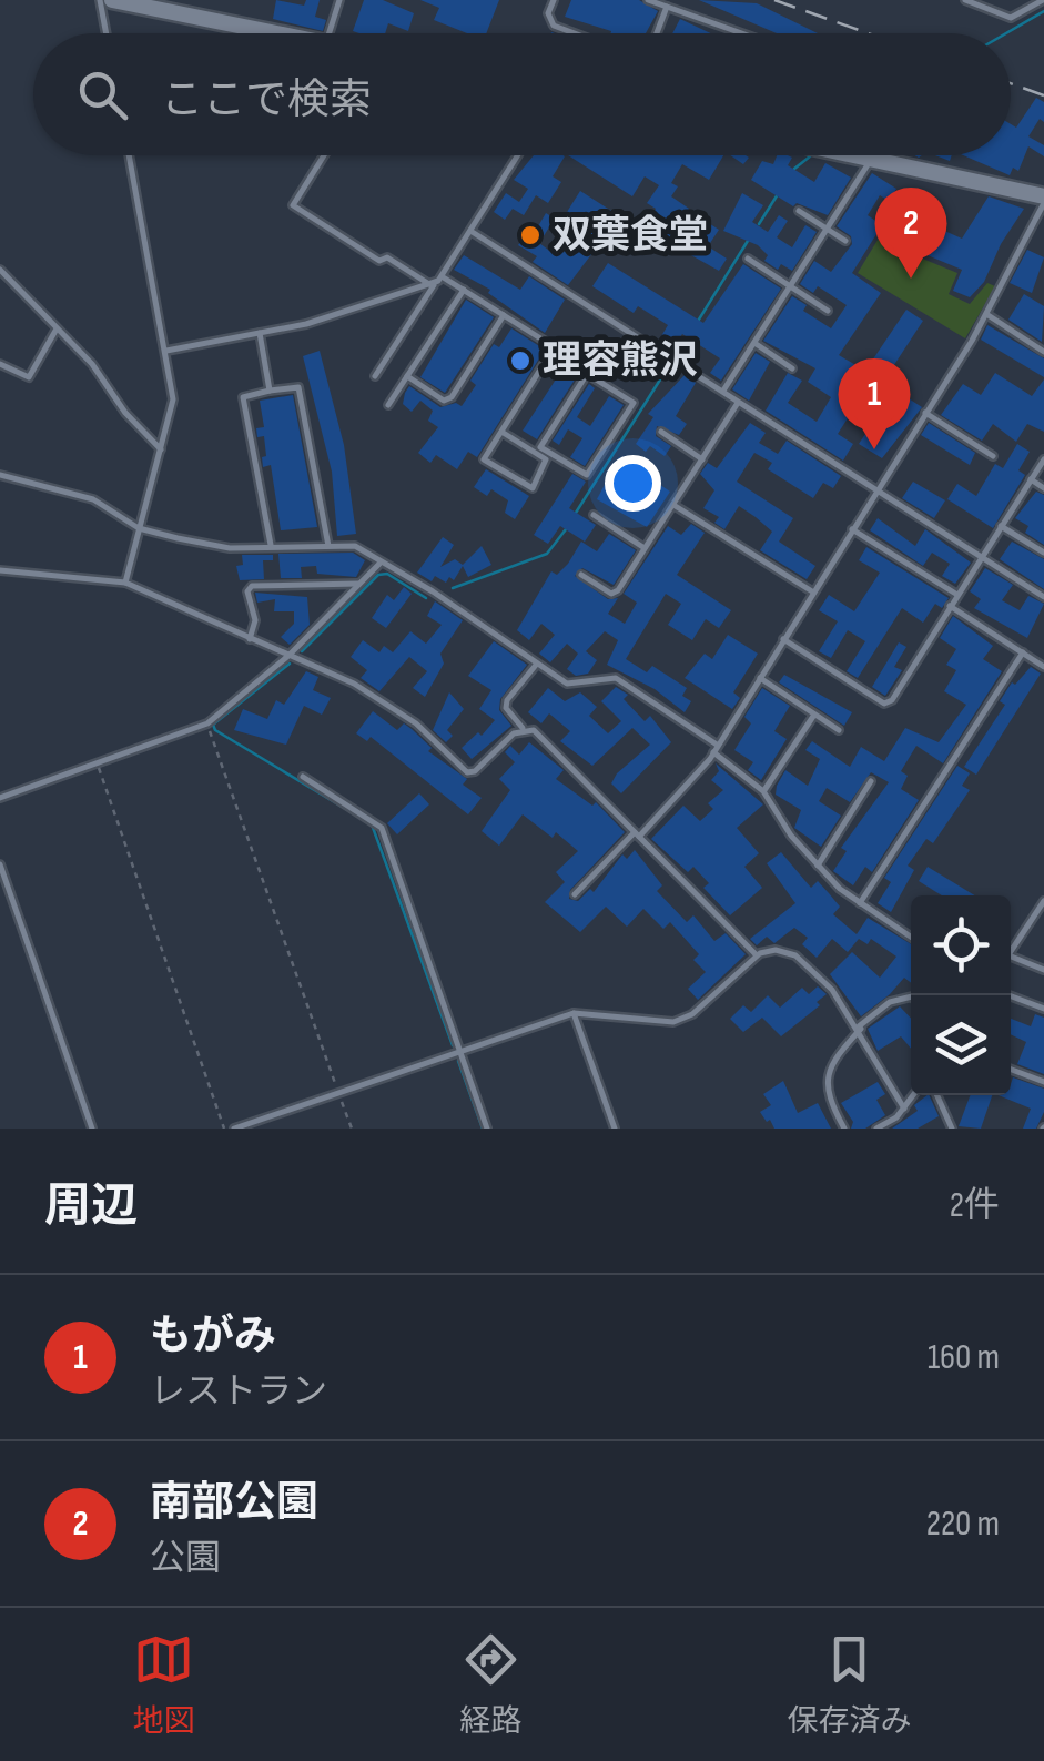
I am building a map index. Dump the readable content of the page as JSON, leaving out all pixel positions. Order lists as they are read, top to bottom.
{
  "places": ["双葉食堂", "理容熊沢"],
  "page": {
    "search": "ここで検索",
    "pins": ["2", "1"],
    "heading": ["周辺", "2件"],
    "list": [
      {
        "mark": "1",
        "name": "もがみ",
        "note": "レストラン",
        "value": "160 m"
      },
      {
        "mark": "2",
        "name": "南部公園",
        "note": "公園",
        "value": "220 m"
      }
    ],
    "nav": ["地図", "経路", "保存済み"]
  }
}
